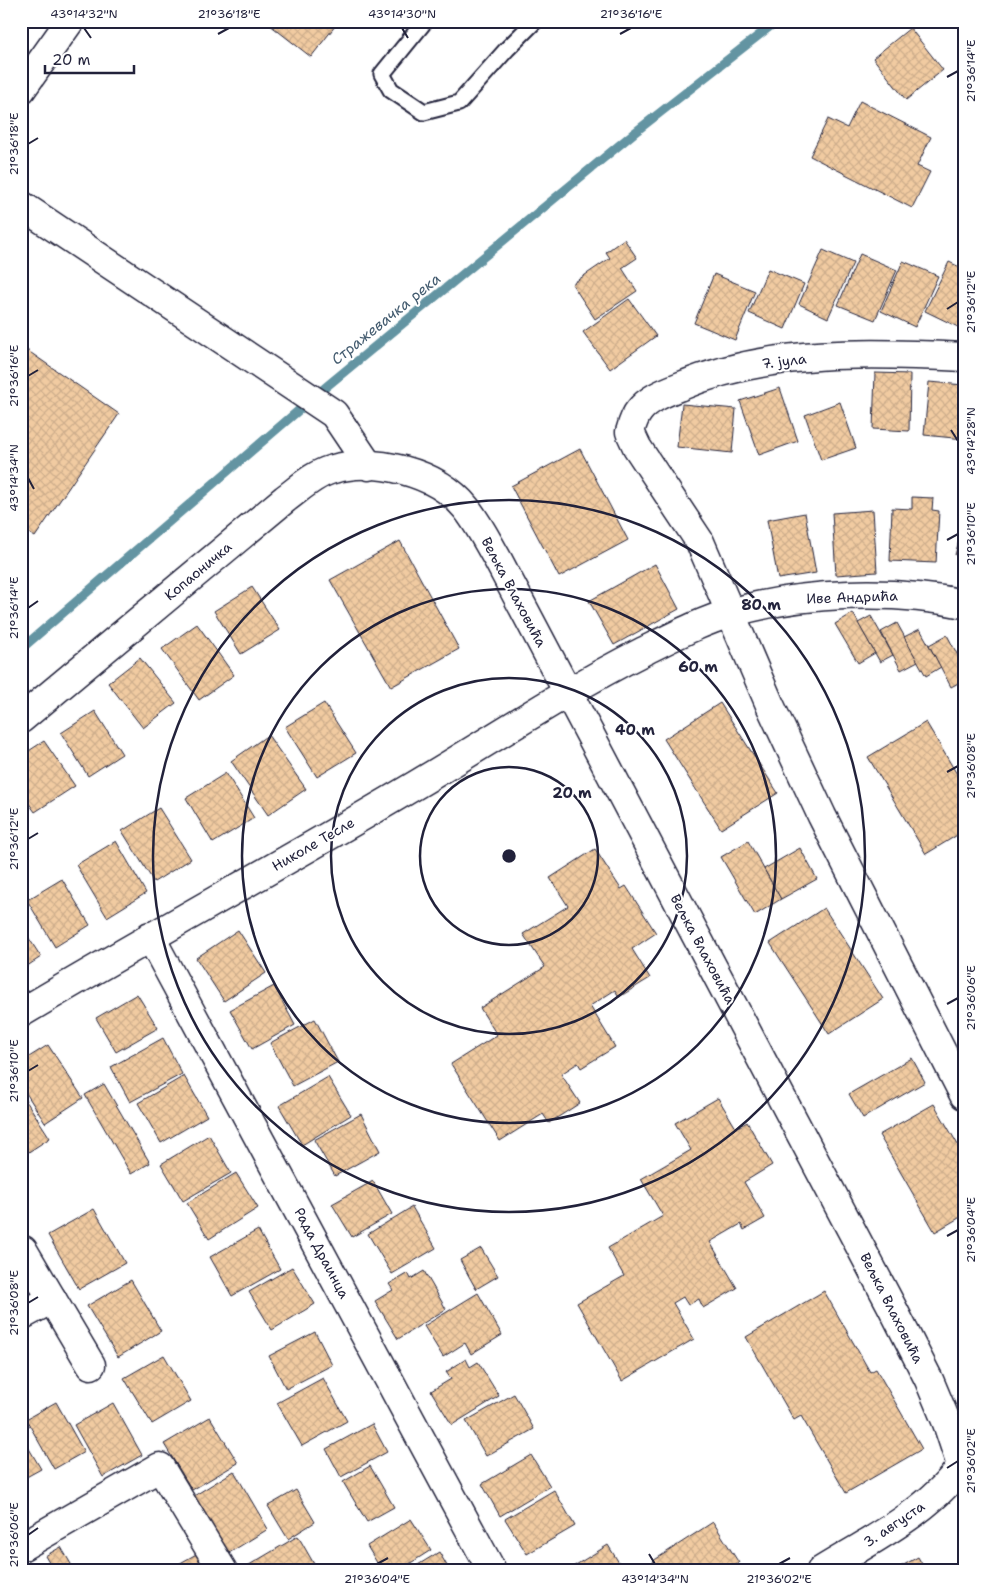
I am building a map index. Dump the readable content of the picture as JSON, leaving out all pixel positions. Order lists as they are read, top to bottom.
{
  "streets": {
    "street": [
      "7. јула",
      "Копаоничка",
      "Вељка Влаховића",
      "Иве Андрића",
      "Николе Тесле",
      "Рада Драинца",
      "3. августа"
    ]
  },
  "crossings": [
    ["7. јула", "Иве Андрића"],
    ["Копаоничка", "Вељка Влаховића"],
    ["Вељка Влаховића", "Николе Тесле"],
    ["Вељка Влаховића", "3. августа"],
    ["Иве Андрића", "Николе Тесле"],
    ["Николе Тесле", "Рада Драинца"]
  ],
  "water": ["Стражевачка река"],
  "scale_bar": "20 m",
  "coordinates": [
    "43°14'32\"N",
    "21°36'18\"E",
    "43°14'30\"N",
    "21°36'16\"E",
    "21°36'14\"E",
    "21°36'12\"E",
    "43°14'28\"N",
    "43°14'34\"N",
    "21°36'10\"E",
    "21°36'08\"E",
    "21°36'06\"E",
    "21°36'04\"E",
    "21°36'02\"E"
  ],
  "rings": [
    "80 m",
    "60 m",
    "40 m",
    "20 m"
  ]
}
